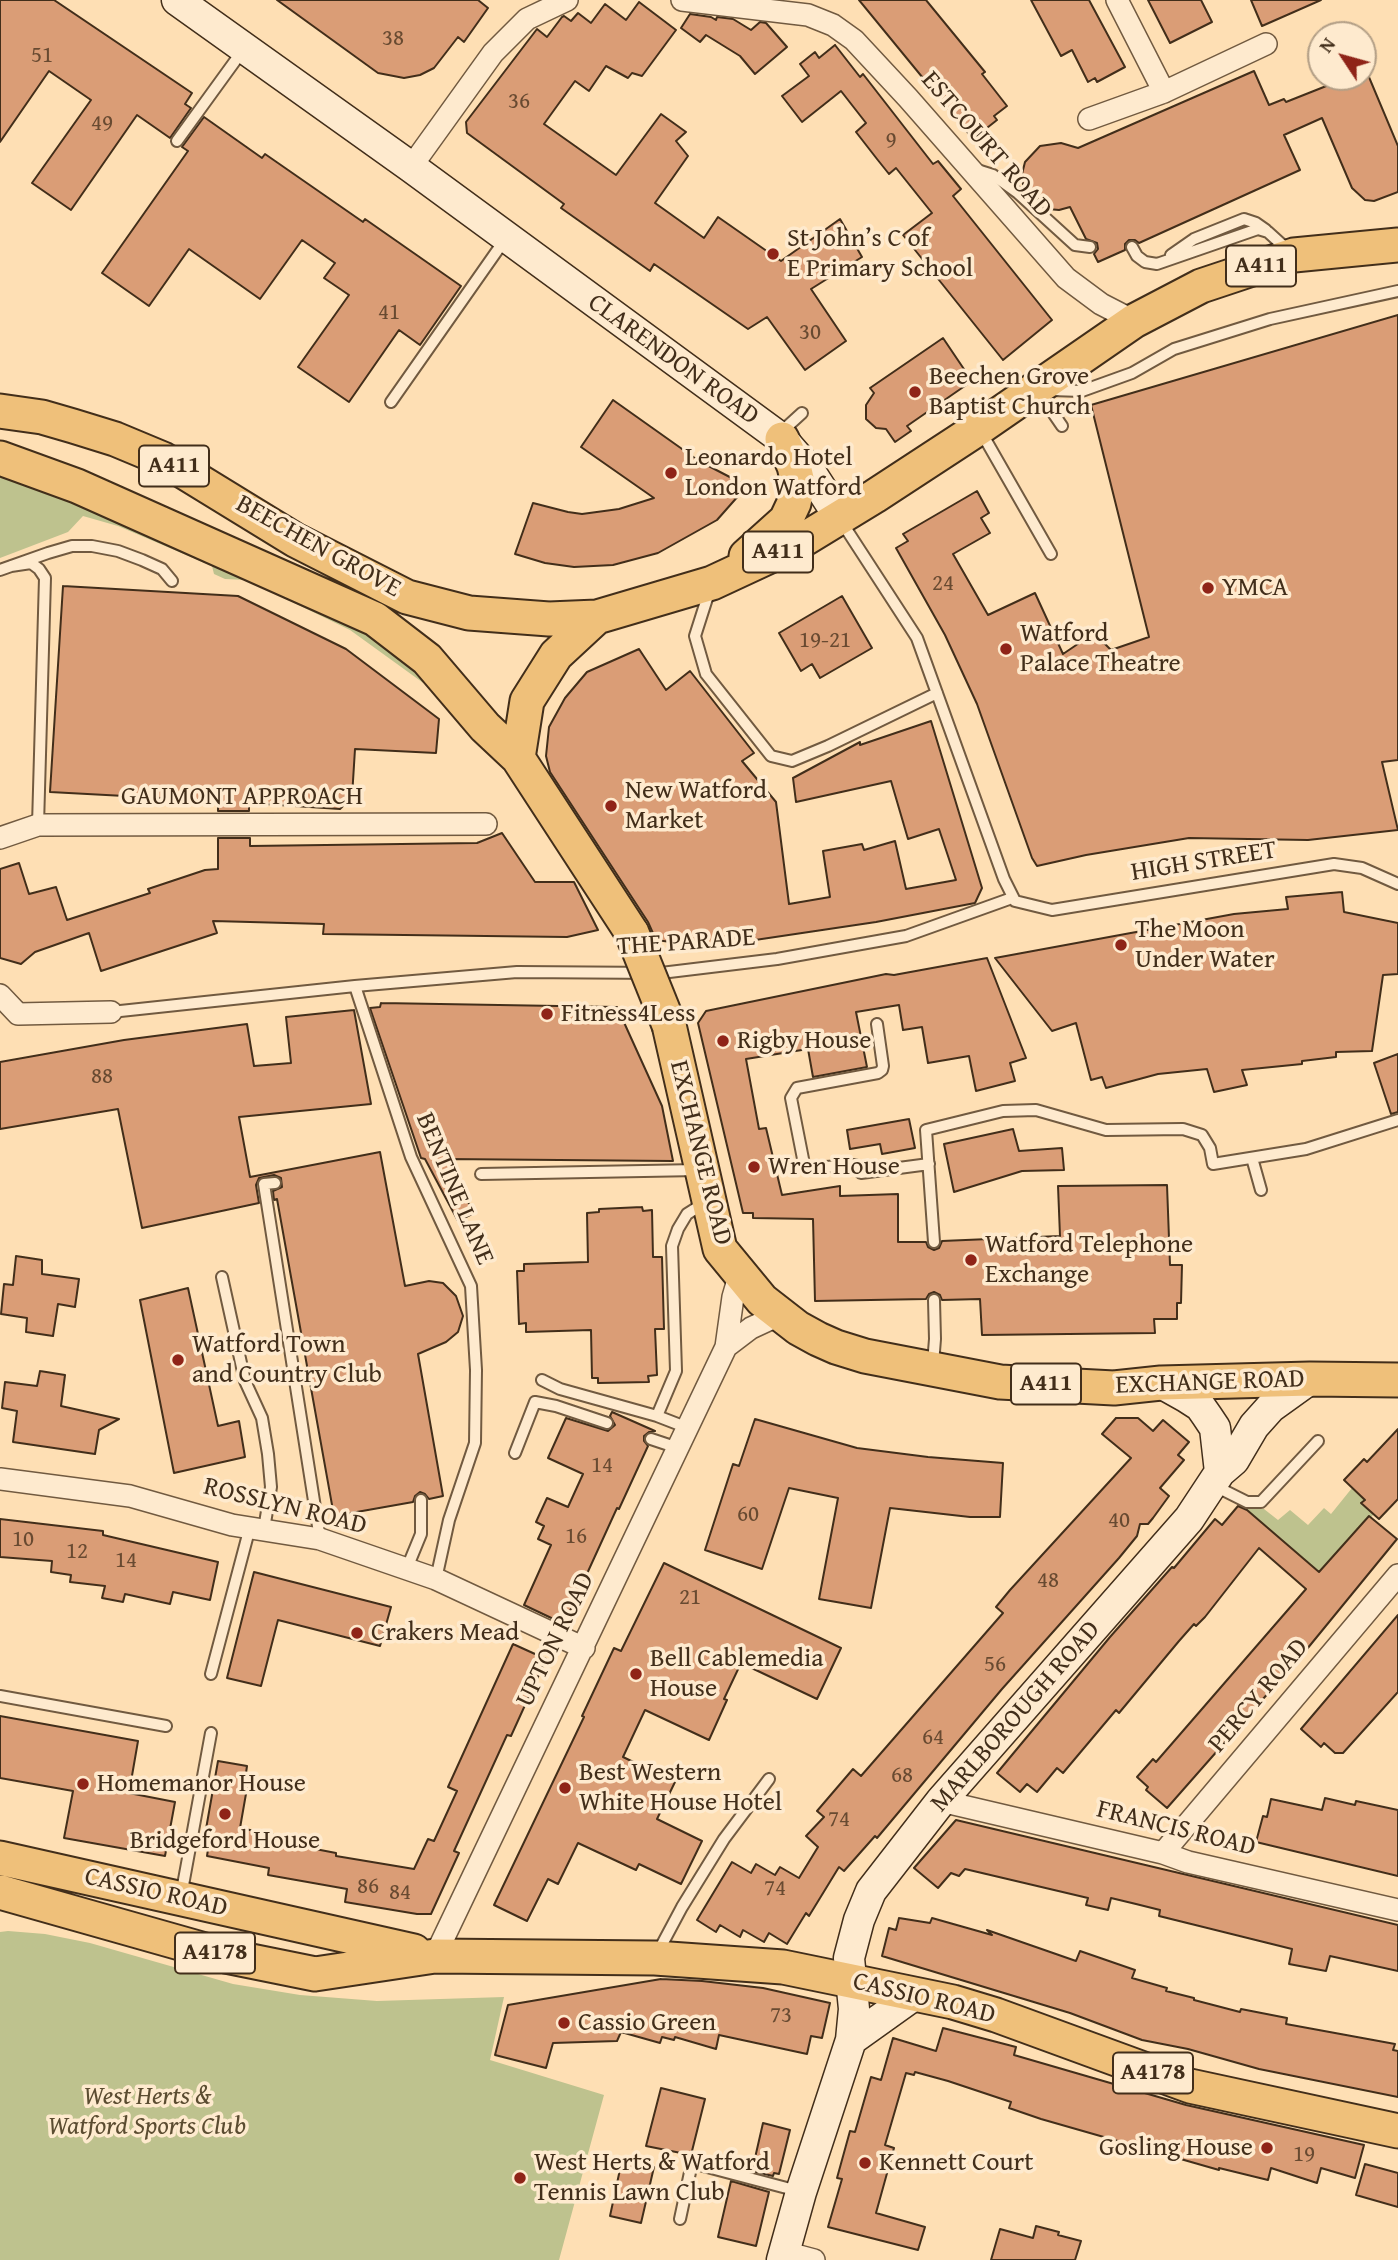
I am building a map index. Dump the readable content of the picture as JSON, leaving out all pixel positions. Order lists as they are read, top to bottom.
{
  "streets": {
    "main road": [
      "A411",
      "BEECHEN GROVE",
      "EXCHANGE ROAD",
      "CASSIO ROAD",
      "A4178"
    ],
    "street": [
      "ESTCOURT ROAD",
      "CLARENDON ROAD",
      "GAUMONT APPROACH",
      "ROSSLYN ROAD",
      "UPTON ROAD",
      "PERCY ROAD",
      "MARLBOROUGH ROAD",
      "FRANCIS ROAD"
    ],
    "lane": ["HIGH STREET", "THE PARADE", "BENTINE LANE"]
  },
  "crossings": [
    ["ESTCOURT ROAD", "BEECHEN GROVE"],
    ["A411", "BEECHEN GROVE"],
    ["A411", "EXCHANGE ROAD"],
    ["CLARENDON ROAD", "BEECHEN GROVE"],
    ["CLARENDON ROAD", "HIGH STREET"],
    ["CLARENDON ROAD", "THE PARADE"],
    ["BEECHEN GROVE", "EXCHANGE ROAD"],
    ["HIGH STREET", "THE PARADE"],
    ["THE PARADE", "BENTINE LANE"],
    ["EXCHANGE ROAD", "UPTON ROAD"],
    ["EXCHANGE ROAD", "MARLBOROUGH ROAD"],
    ["BENTINE LANE", "ROSSLYN ROAD"],
    ["ROSSLYN ROAD", "UPTON ROAD"],
    ["UPTON ROAD", "CASSIO ROAD"],
    ["PERCY ROAD", "FRANCIS ROAD"],
    ["MARLBOROUGH ROAD", "FRANCIS ROAD"],
    ["MARLBOROUGH ROAD", "CASSIO ROAD"]
  ],
  "parks": ["West Herts & Watford Sports Club"],
  "places": [
    "St John’s C of E Primary School",
    "Beechen Grove Baptist Church",
    "Leonardo Hotel London Watford",
    "YMCA",
    "Watford Palace Theatre",
    "New Watford Market",
    "The Moon Under Water",
    "Fitness4Less",
    "Rigby House",
    "Wren House",
    "Watford Telephone Exchange",
    "Watford Town and Country Club",
    "Crakers Mead",
    "Bell Cablemedia House",
    "Homemanor House",
    "Best Western White House Hotel",
    "Bridgeford House",
    "Cassio Green",
    "Gosling House",
    "Kennett Court",
    "West Herts & Watford Tennis Lawn Club"
  ],
  "house_numbers": [
    "38",
    "51",
    "36",
    "49",
    "9",
    "41",
    "30",
    "24",
    "19-21",
    "88",
    "14",
    "60",
    "40",
    "16",
    "10",
    "12",
    "14",
    "48",
    "21",
    "56",
    "64",
    "68",
    "74",
    "86",
    "74",
    "84",
    "73",
    "19"
  ],
  "north": "top left"
}
